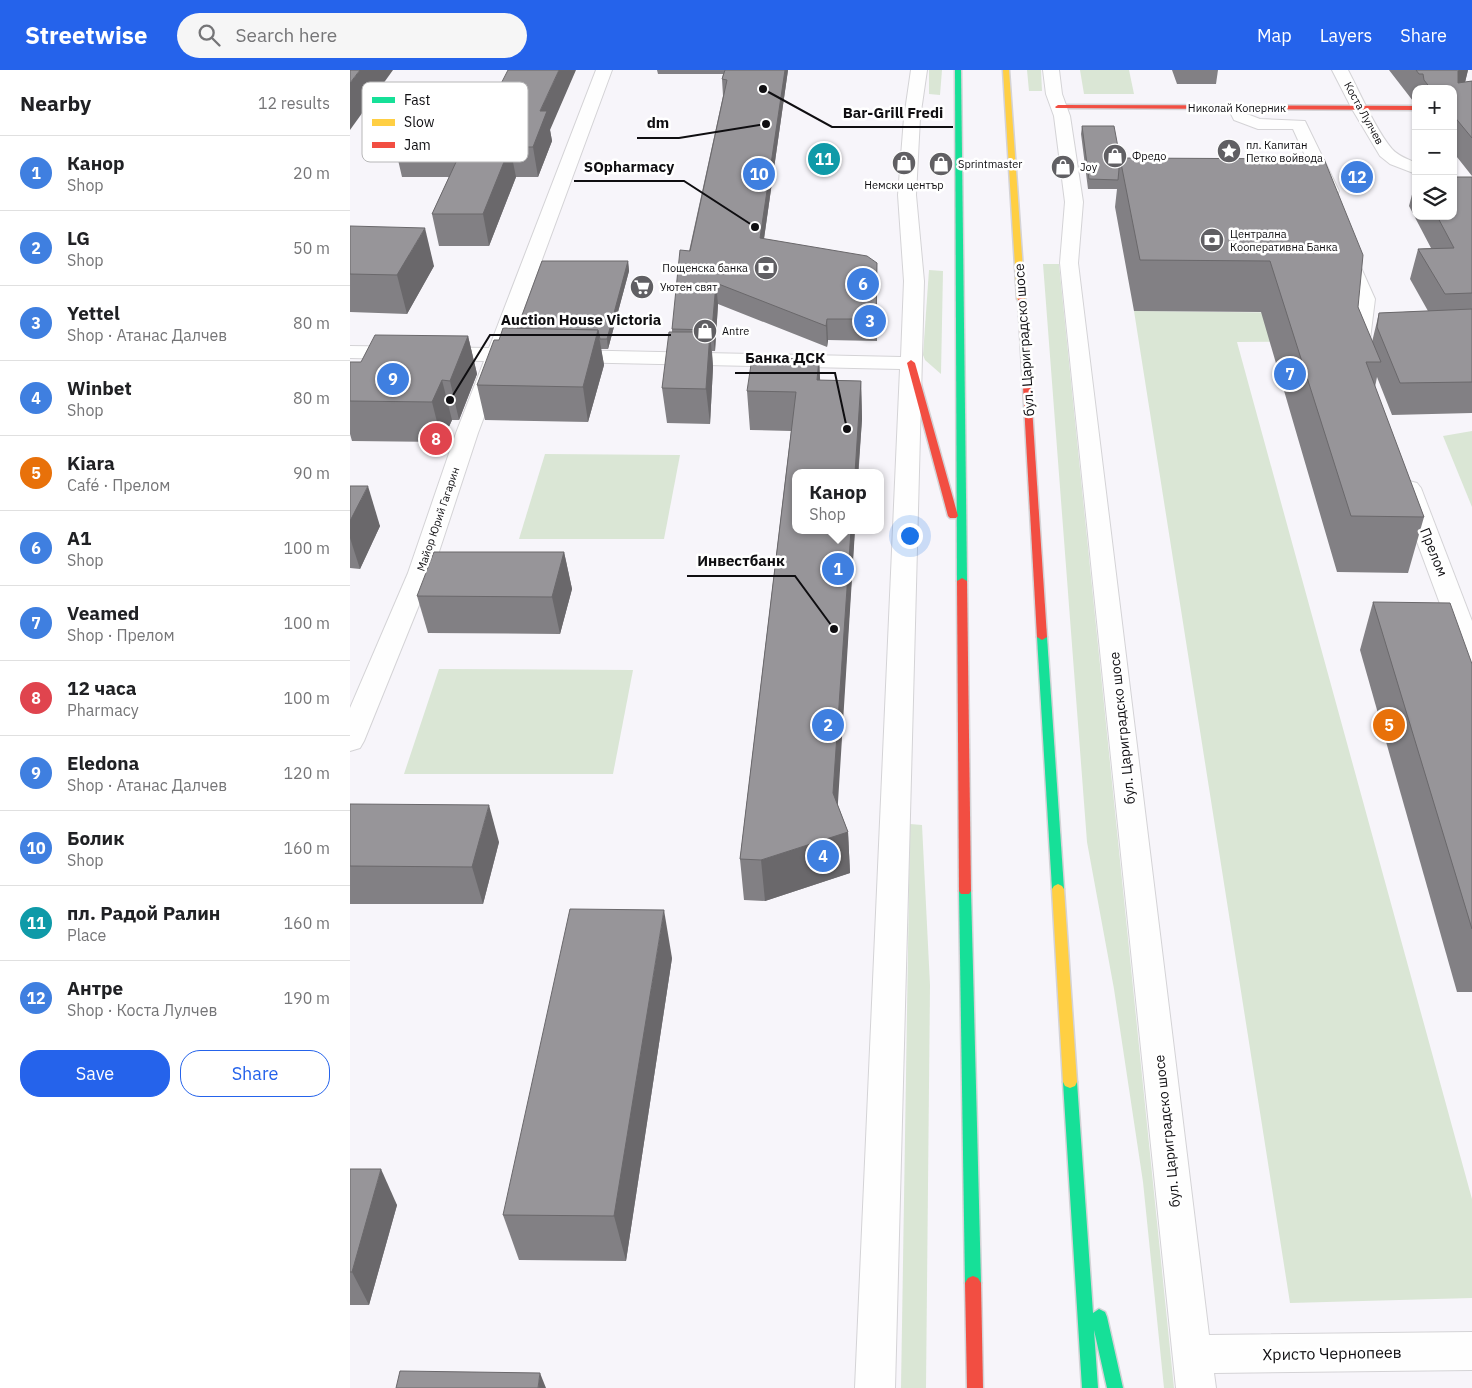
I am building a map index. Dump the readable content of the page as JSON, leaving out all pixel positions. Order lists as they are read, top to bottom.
{
  "streets": {
    "main road": ["Николай Коперник", "бул. Цариградско шосе"],
    "street": [
      "Коста Лулчев",
      "Майор Юрий Гагарин",
      "Прелом",
      "Христо Чернопеев"
    ]
  },
  "crossings": [
    ["Николай Коперник", "Коста Лулчев"],
    ["Николай Коперник", "бул. Цариградско шосе"],
    ["бул. Цариградско шосе", "Христо Чернопеев"]
  ],
  "places": {
    "other": [
      "Bar-Grill Fredi",
      "dm",
      "SOpharmacy",
      "Auction House Victoria",
      "Банка ДСК",
      "Инвестбанк"
    ],
    "place": ["пл. Капитан Петко войвода"],
    "shop": [
      "Фредо",
      "Немски център",
      "Sprintmaster",
      "Joy",
      "Antre"
    ],
    "bank": ["Централна Кооперативна Банка", "Пощенска банка"],
    "supermarket": ["Уютен свят"]
  },
  "legend": ["Fast", "Slow", "Jam"],
  "page": {
    "header": "Streetwise",
    "search": "Search here",
    "nav": ["Map", "Layers", "Share"],
    "heading": ["Nearby", "12 results"],
    "map_buttons": ["+", "−"],
    "list": [
      {
        "mark": "1",
        "name": "Канор",
        "note": "Shop",
        "value": "20 m"
      },
      {
        "mark": "2",
        "name": "LG",
        "note": "Shop",
        "value": "50 m"
      },
      {
        "mark": "3",
        "name": "Yettel",
        "note": "Shop · Атанас Далчев",
        "value": "80 m"
      },
      {
        "mark": "4",
        "name": "Winbet",
        "note": "Shop",
        "value": "80 m"
      },
      {
        "mark": "5",
        "name": "Kiara",
        "note": "Café · Прелом",
        "value": "90 m"
      },
      {
        "mark": "6",
        "name": "A1",
        "note": "Shop",
        "value": "100 m"
      },
      {
        "mark": "7",
        "name": "Veamed",
        "note": "Shop · Прелом",
        "value": "100 m"
      },
      {
        "mark": "8",
        "name": "12 часа",
        "note": "Pharmacy",
        "value": "100 m"
      },
      {
        "mark": "9",
        "name": "Eledona",
        "note": "Shop · Атанас Далчев",
        "value": "120 m"
      },
      {
        "mark": "10",
        "name": "Болик",
        "note": "Shop",
        "value": "160 m"
      },
      {
        "mark": "11",
        "name": "пл. Радой Ралин",
        "note": "Place",
        "value": "160 m"
      },
      {
        "mark": "12",
        "name": "Антре",
        "note": "Shop · Коста Лулчев",
        "value": "190 m"
      }
    ],
    "pins": [
      "11",
      "10",
      "12",
      "6",
      "3",
      "7",
      "9",
      "8",
      "1",
      "2",
      "5",
      "4"
    ],
    "popup": ["Канор", "Shop"],
    "buttons": ["Save", "Share"]
  }
}
